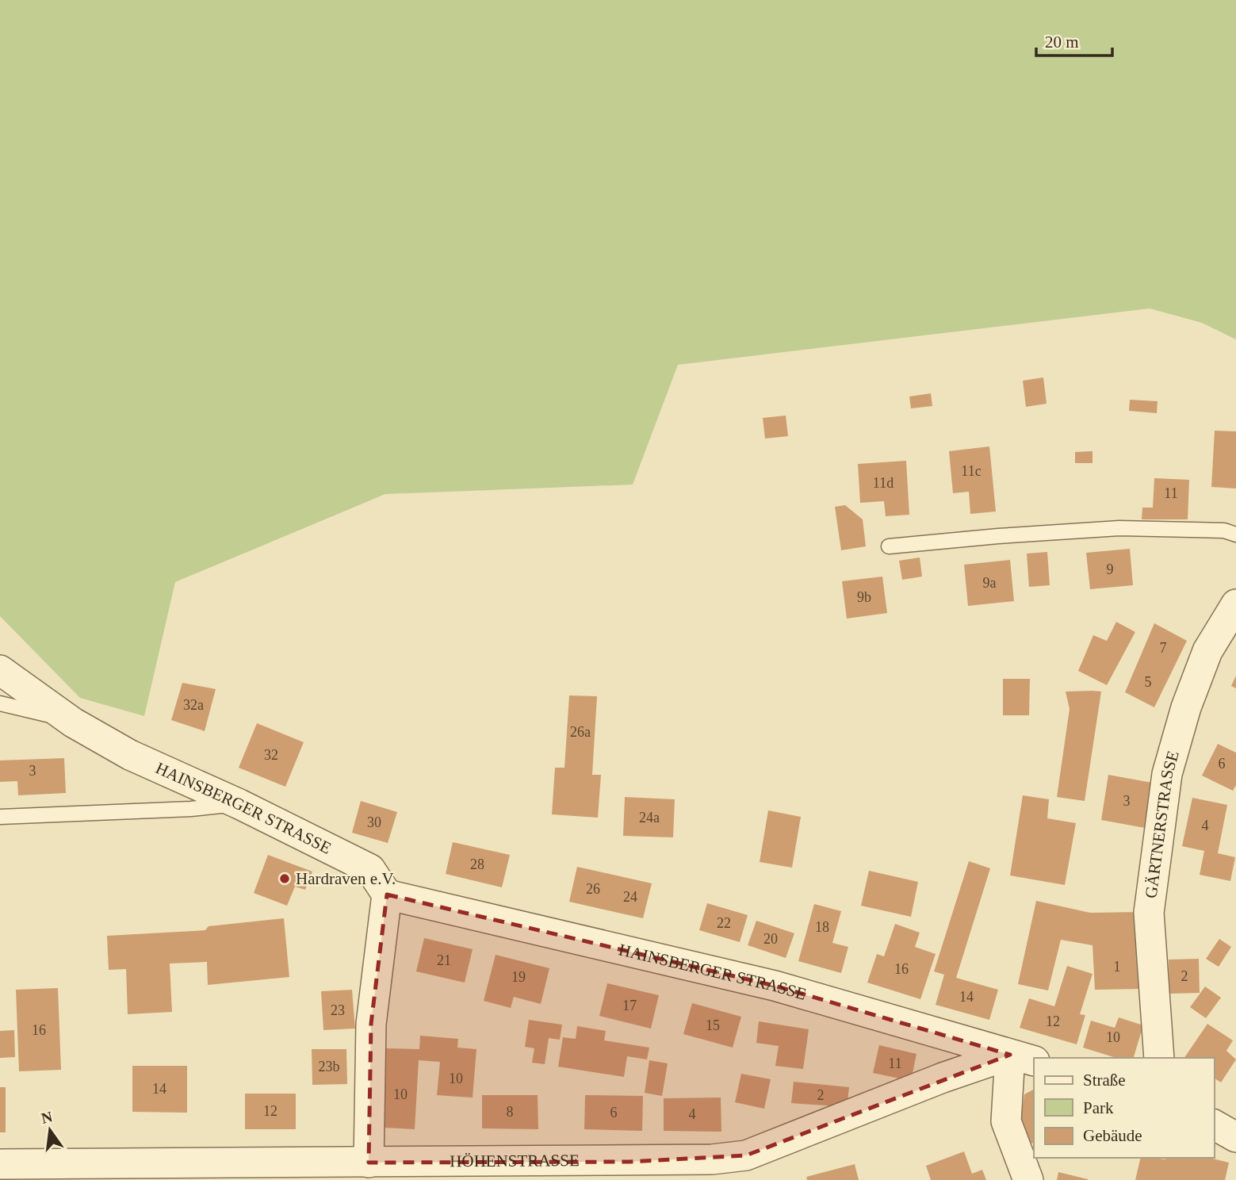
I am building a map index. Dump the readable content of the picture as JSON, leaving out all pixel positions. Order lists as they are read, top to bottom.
{
  "streets": {
    "street": ["HAINSBERGER STRASSE", "GÄRTNERSTRASSE", "HÖHENSTRASSE"]
  },
  "crossings": [
    ["HAINSBERGER STRASSE", "HÖHENSTRASSE"]
  ],
  "places": ["Hardraven e.V."],
  "house_numbers": [
    "11c",
    "11d",
    "11",
    "9",
    "9a",
    "9b",
    "7",
    "5",
    "32a",
    "26a",
    "32",
    "6",
    "3",
    "3",
    "24a",
    "30",
    "4",
    "28",
    "26",
    "24",
    "22",
    "18",
    "20",
    "21",
    "1",
    "16",
    "2",
    "19",
    "14",
    "17",
    "23",
    "12",
    "15",
    "16",
    "10",
    "11",
    "23b",
    "10",
    "14",
    "10",
    "2",
    "12",
    "8",
    "6",
    "4"
  ],
  "legend": ["Straße", "Park", "Gebäude"],
  "scale_bar": "20 m",
  "north": "top"
}
